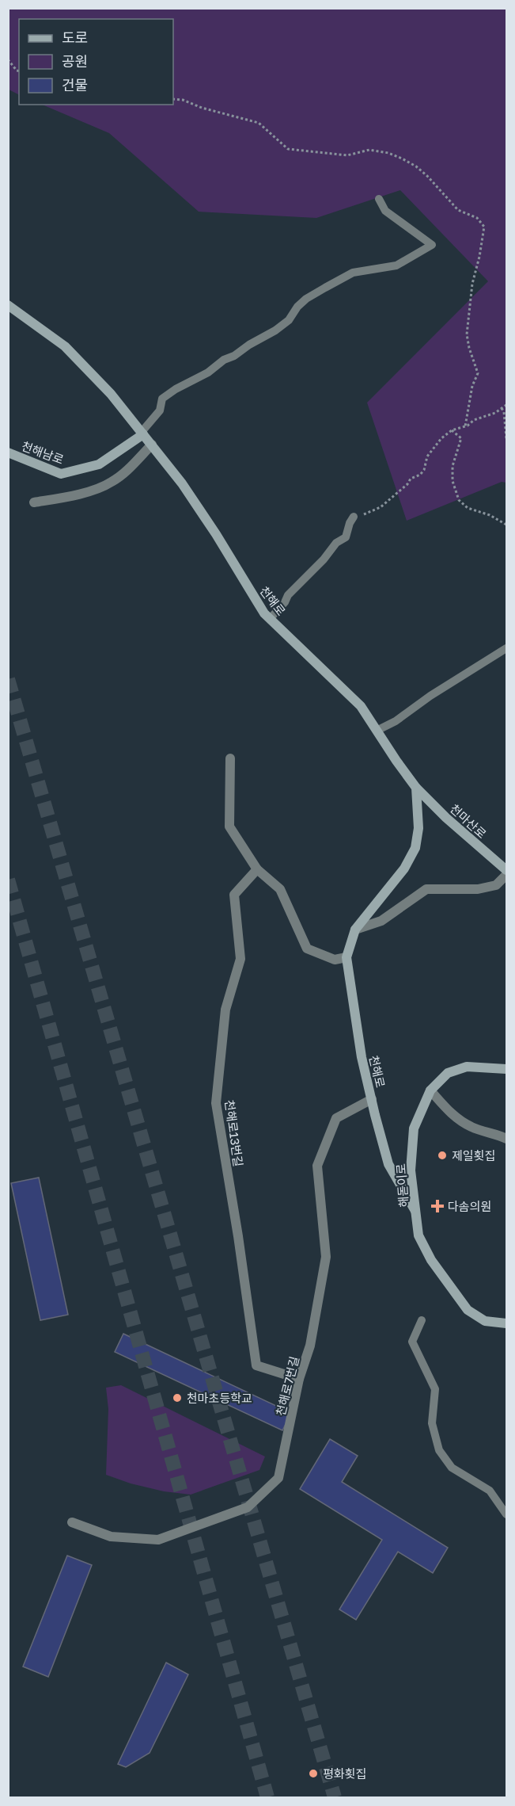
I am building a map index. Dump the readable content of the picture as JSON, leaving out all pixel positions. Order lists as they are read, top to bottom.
{
  "streets": {
    "street": [
      "천해남로",
      "천해로",
      "천마산로",
      "천해로13번길",
      "해돋이로",
      "천해로7번길"
    ]
  },
  "crossings": [
    ["천해남로", "천해로"],
    ["천해로", "천마산로"],
    ["천해로", "해돋이로"],
    ["천해로", "천해로7번길"],
    ["천해로13번길", "천해로7번길"]
  ],
  "places": {
    "other": ["제일횟집", "천마초등학교", "평화횟집"],
    "health": ["다솜의원"]
  },
  "legend": ["도로", "공원", "건물"]
}
